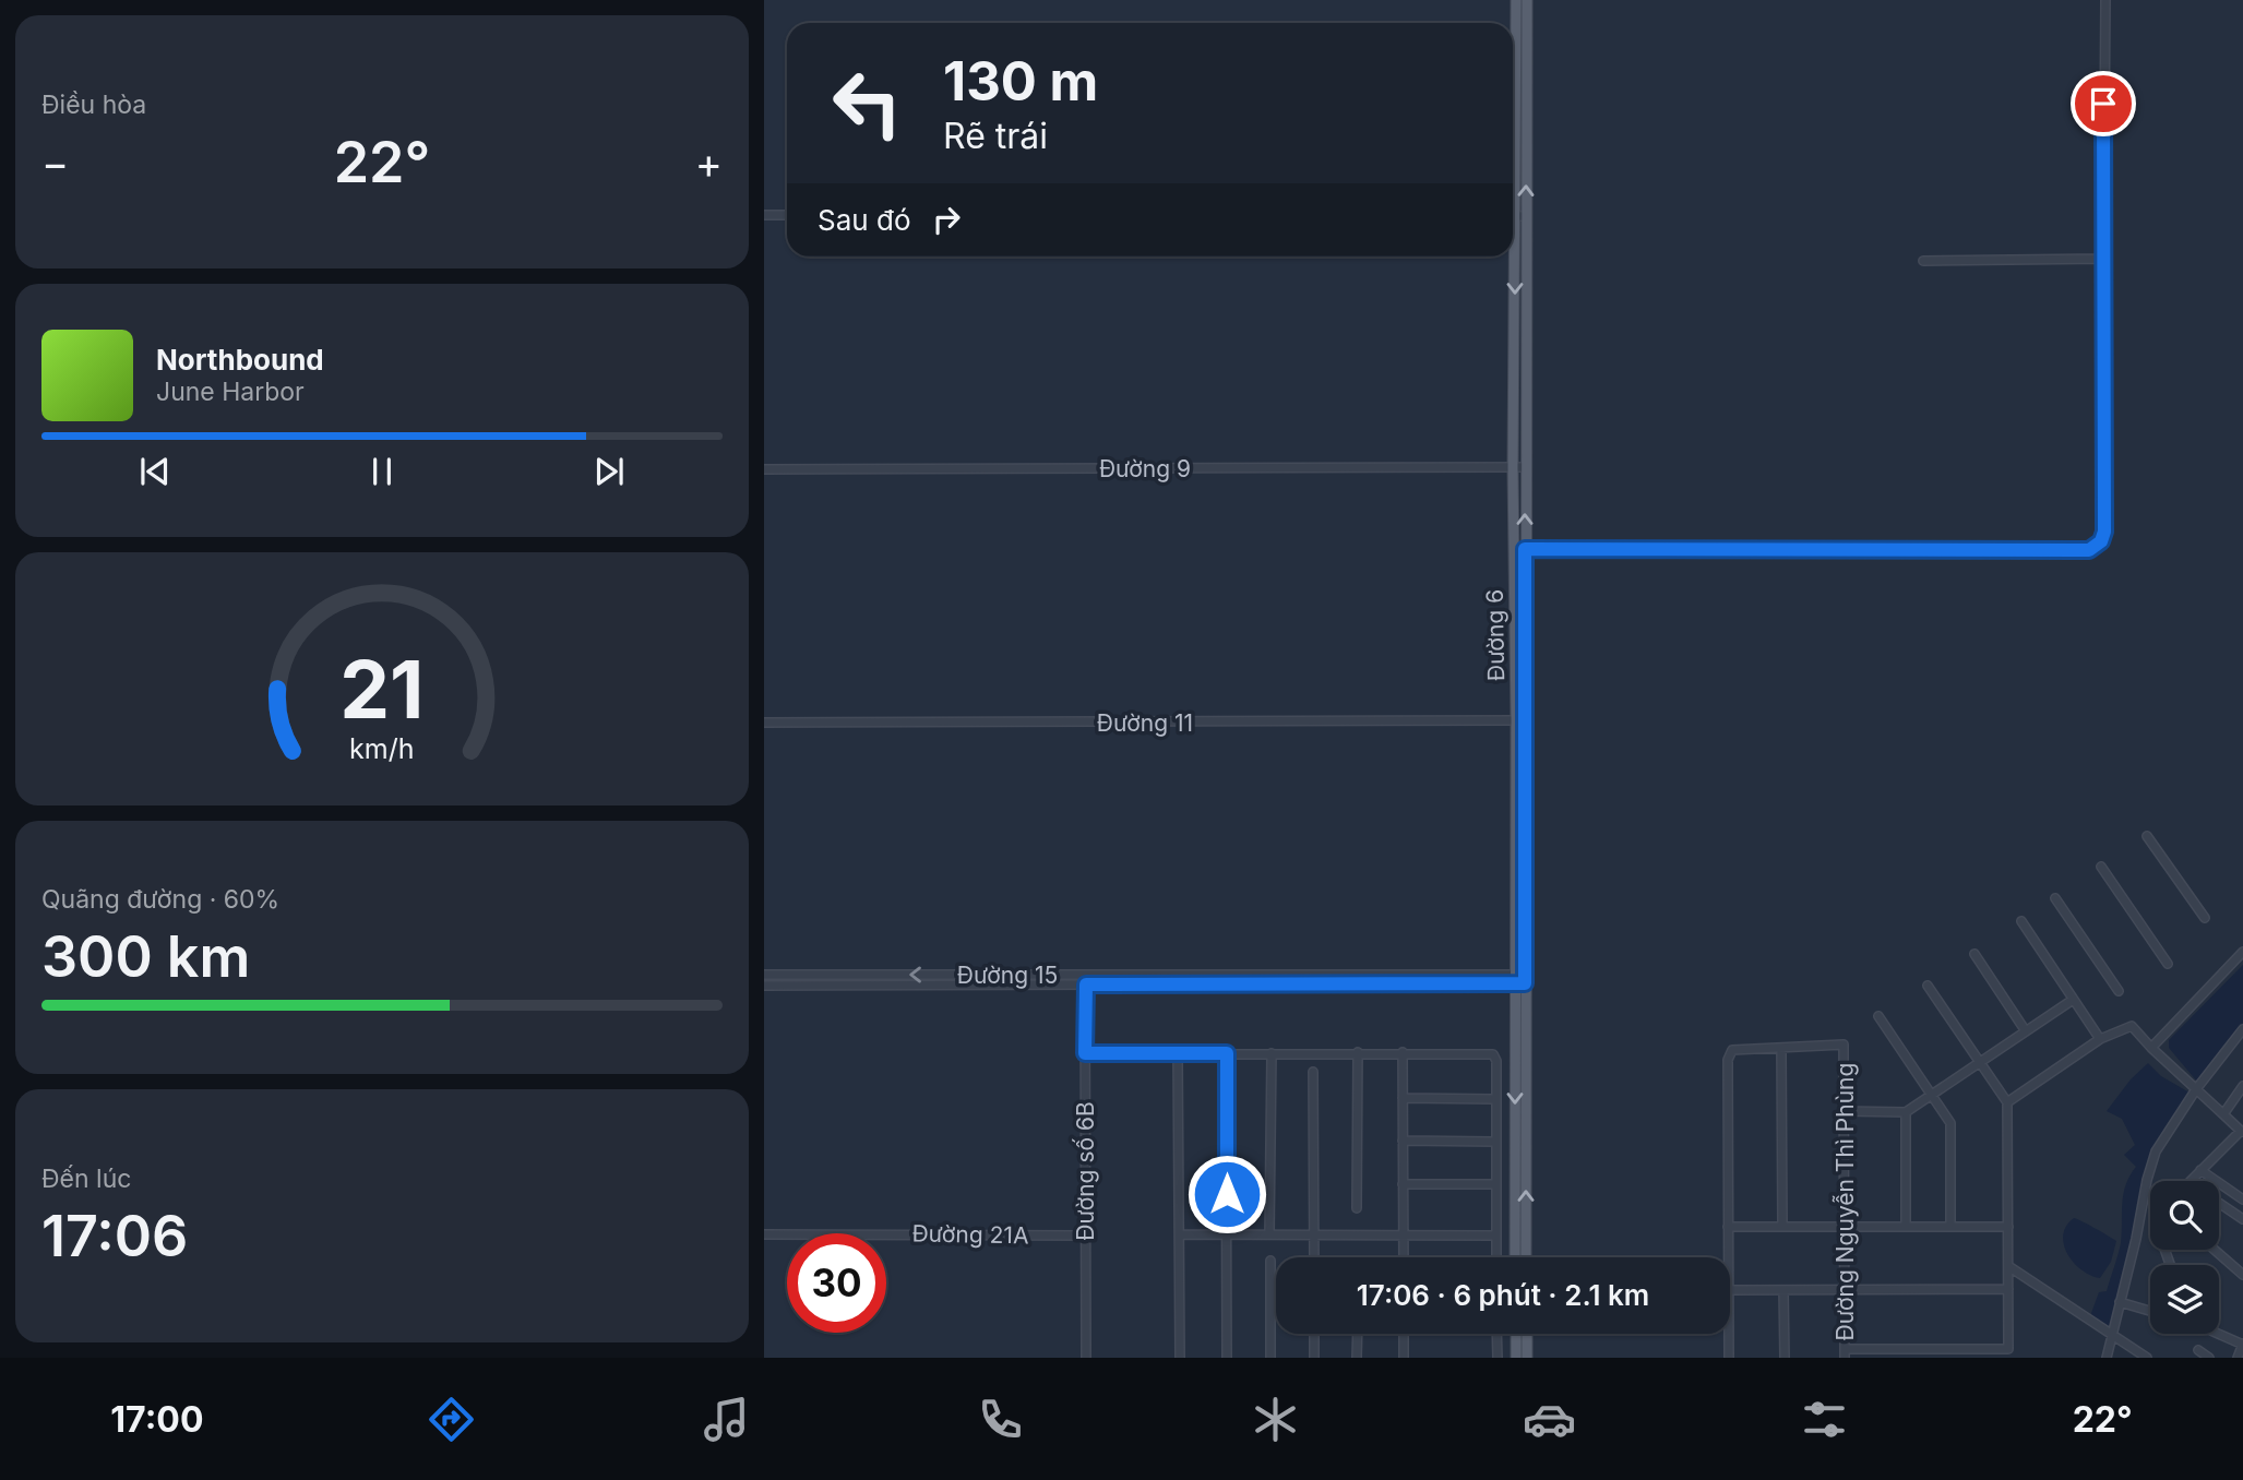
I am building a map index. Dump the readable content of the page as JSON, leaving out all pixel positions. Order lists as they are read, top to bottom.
{
  "streets": {
    "main road": ["Đường 6"],
    "street": [
      "Đường 9",
      "Đường 11",
      "Đường 15",
      "Đường số 6B",
      "Đường Nguyễn Thì Phùng",
      "Đường 21A"
    ]
  },
  "crossings": [
    ["Đường 9", "Đường 6"],
    ["Đường 6", "Đường 11"],
    ["Đường 6", "Đường 15"],
    ["Đường 15", "Đường số 6B"],
    ["Đường số 6B", "Đường 21A"]
  ],
  "page": {
    "tile": [
      "Điều hòa",
      ["Quãng đường · 60%", "300 km"],
      ["Đến lúc", "17:06"]
    ],
    "turn": ["130 m", "Rẽ trái"],
    "heat": ["−", "22°", "+"],
    "then": "Sau đó",
    "song": ["Northbound", "June Harbor"],
    "limit": "30",
    "trip": "17:06 · 6 phút · 2.1 km",
    "tabs": ["17:00", "22°"],
    "gauge": ["21", "km/h"]
  }
}
